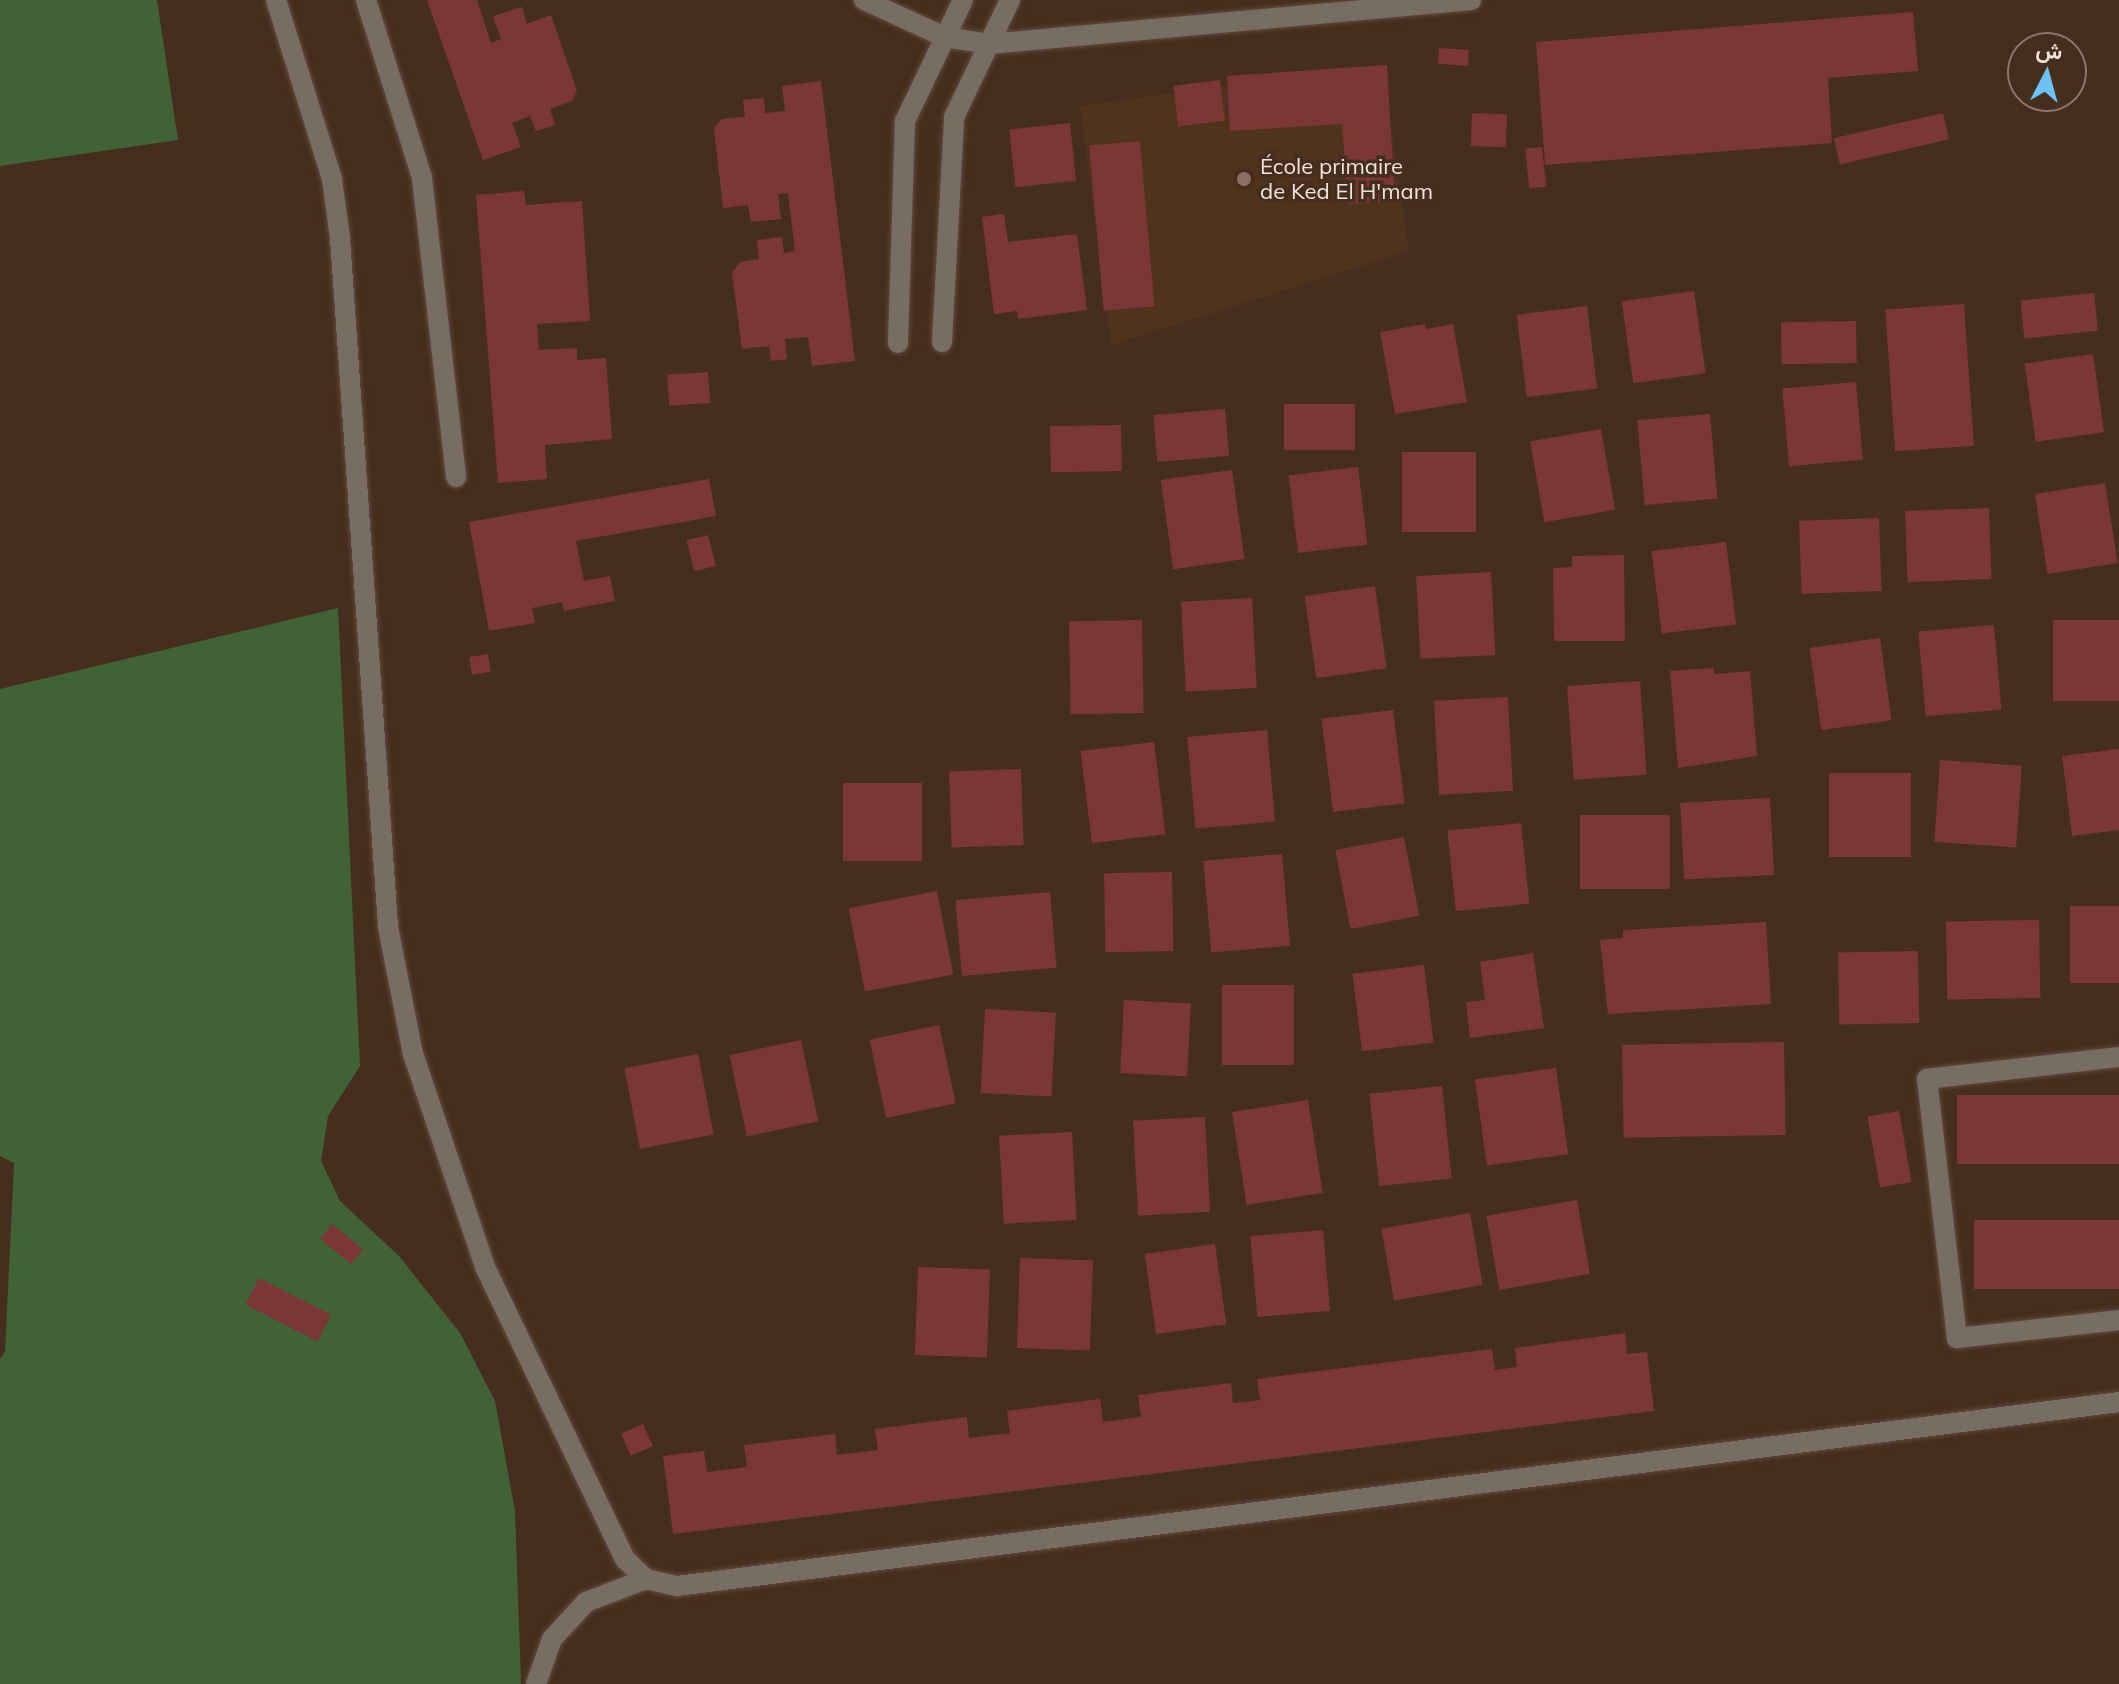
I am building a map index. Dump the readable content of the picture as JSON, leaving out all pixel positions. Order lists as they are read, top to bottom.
{
  "places": ["École primaire de Ked El H'mam"],
  "north": "top"
}
